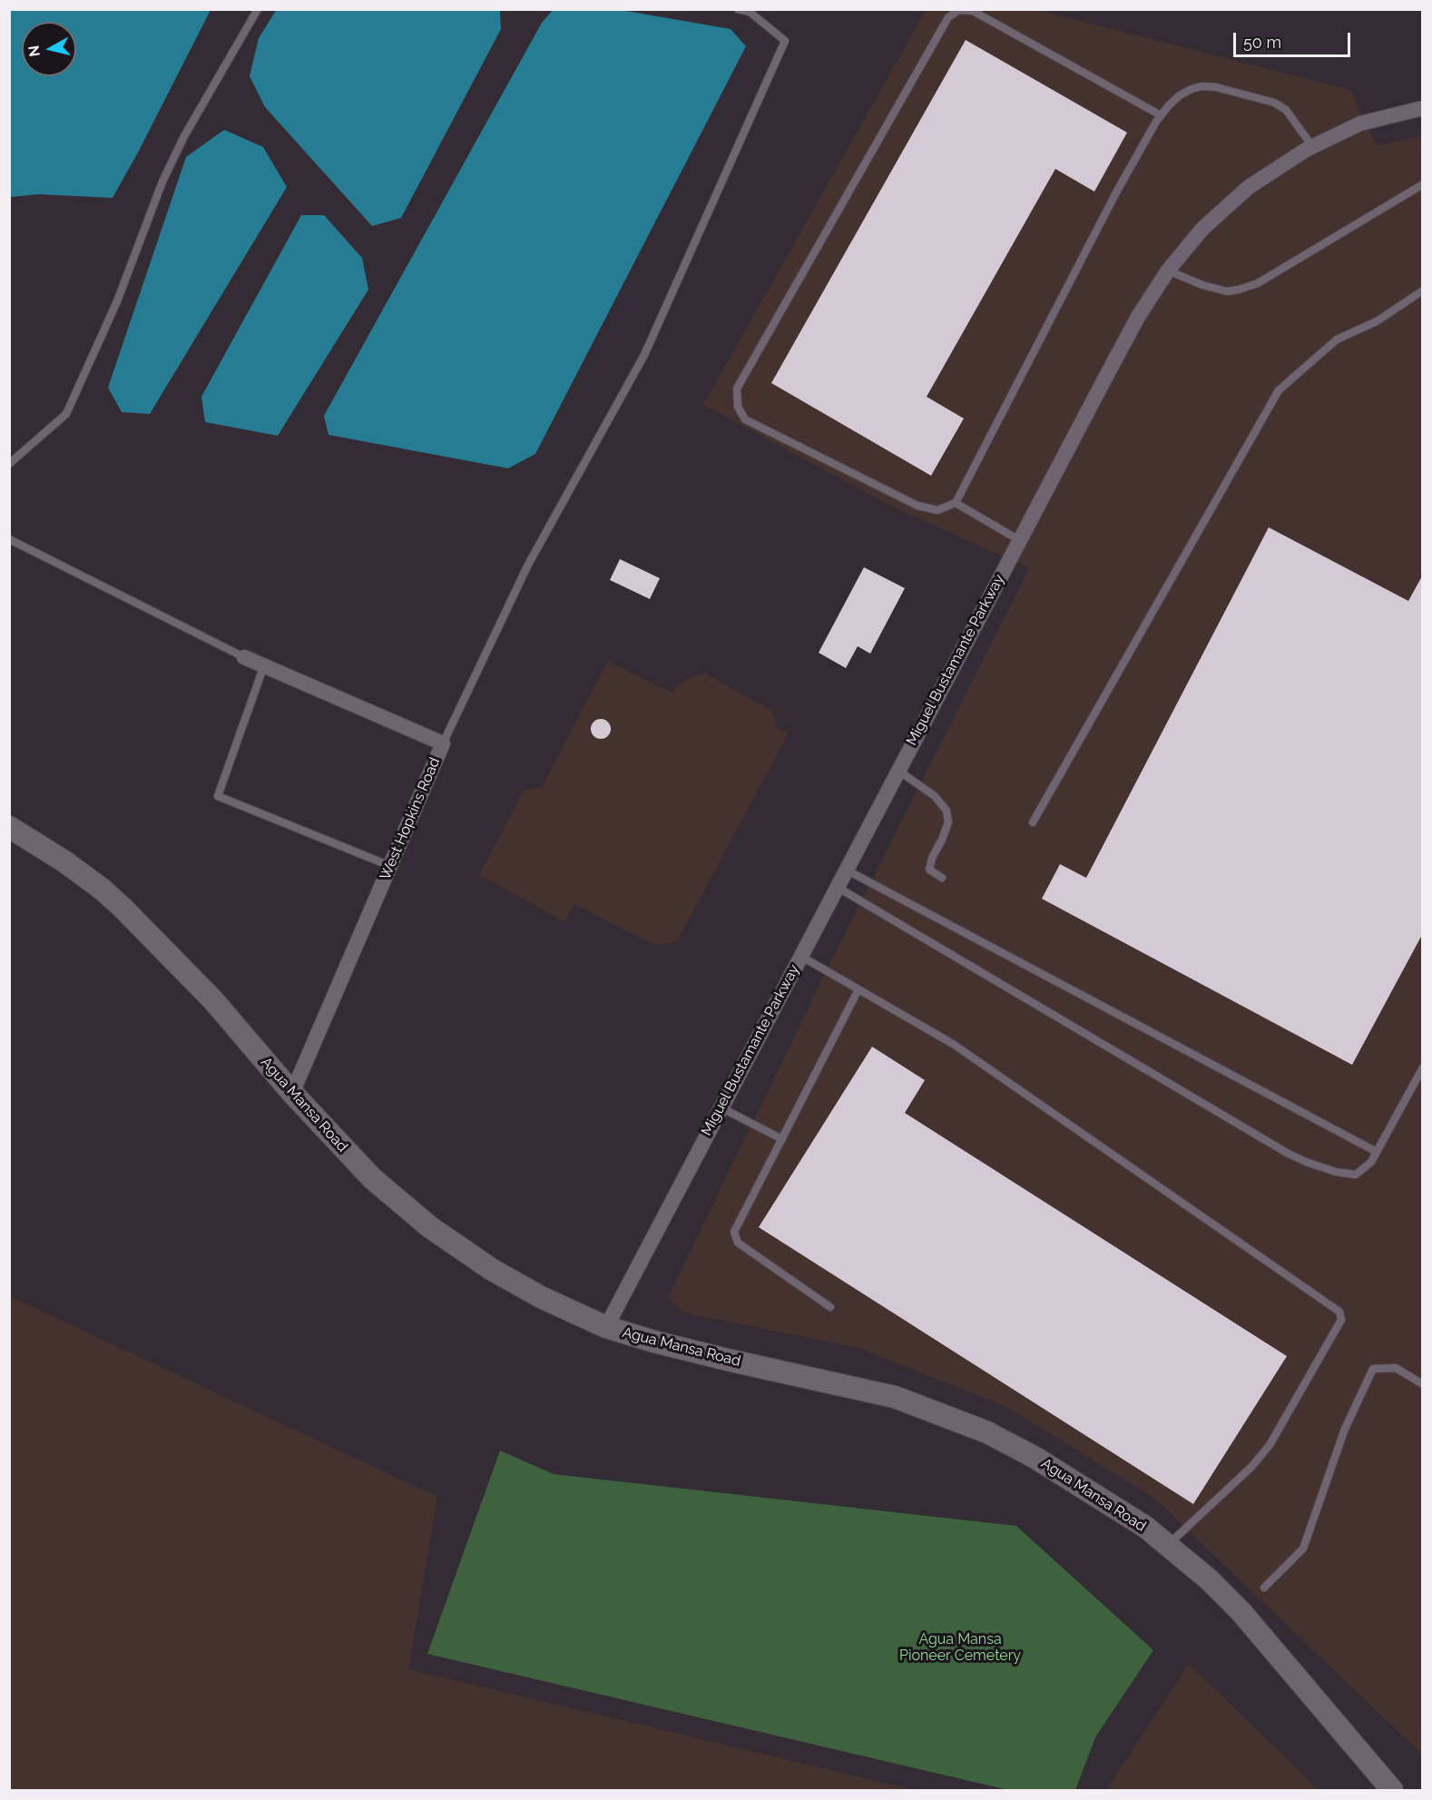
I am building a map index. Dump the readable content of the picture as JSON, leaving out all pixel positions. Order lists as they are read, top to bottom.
{
  "streets": {
    "main road": ["Agua Mansa Road"],
    "street": ["Miguel Bustamante Parkway", "West Hopkins Road"]
  },
  "crossings": [
    ["Miguel Bustamante Parkway", "Agua Mansa Road"],
    ["West Hopkins Road", "Agua Mansa Road"]
  ],
  "parks": ["Agua Mansa Pioneer Cemetery"],
  "scale_bar": "50 m",
  "north": "left"
}
